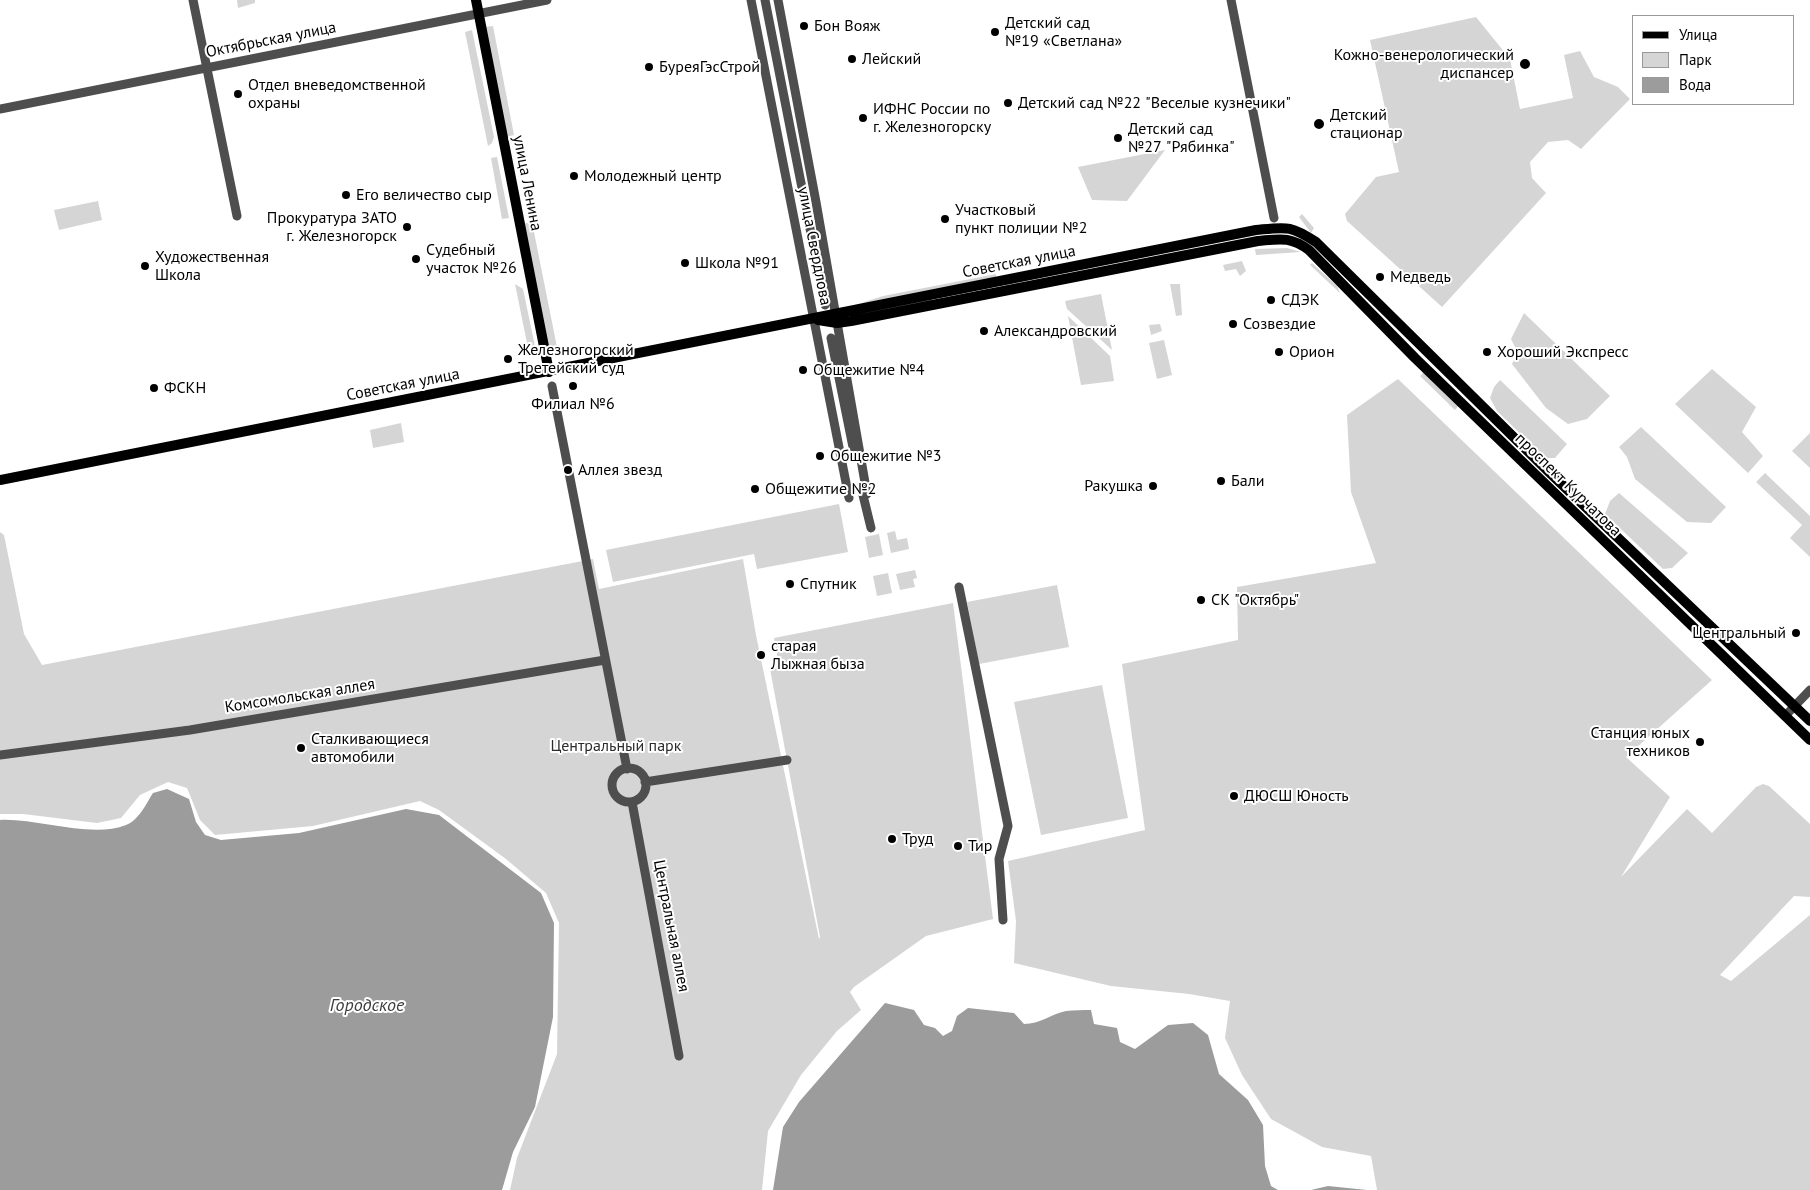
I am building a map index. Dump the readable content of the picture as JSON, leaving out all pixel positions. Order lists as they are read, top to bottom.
{
  "streets": {
    "main road": ["улица Ленина", "Советская улица", "проспект Курчатова"],
    "street": [
      "Октябрьская улица",
      "улица Свердлова",
      "Комсомольская аллея",
      "Центральная аллея"
    ]
  },
  "crossings": [
    ["Октябрьская улица", "улица Ленина"],
    ["улица Ленина", "Советская улица"],
    ["улица Свердлова", "Советская улица"]
  ],
  "water": ["Городское"],
  "parks": ["Центральный парк"],
  "places": [
    "Бон Вояж",
    "Детский сад №19 «Светлана»",
    "Лейский",
    "Кожно-венерологический диспансер",
    "БуреяГэсСтрой",
    "Отдел вневедомственной охраны",
    "Детский сад №22 \"Веселые кузнечики\"",
    "ИФНС России по г. Железногорску",
    "Детский стационар",
    "Детский сад №27 \"Рябинка\"",
    "Молодежный центр",
    "Его величество сыр",
    "Участковый пункт полиции №2",
    "Прокуратура ЗАТО г. Железногорск",
    "Судебный участок №26",
    "Школа №91",
    "Художественная Школа",
    "Медведь",
    "СДЭК",
    "Созвездие",
    "Александровский",
    "Орион",
    "Хороший Экспресс",
    "Железногорский Третейский суд",
    "Общежитие №4",
    "Филиал №6",
    "ФСКН",
    "Общежитие №3",
    "Аллея звезд",
    "Бали",
    "Ракушка",
    "Общежитие №2",
    "Спутник",
    "СК \"Октябрь\"",
    "Центральный",
    "старая Лыжная быза",
    "Станция юных техников",
    "Сталкивающиеся автомобили",
    "ДЮСШ Юность",
    "Труд",
    "Тир"
  ],
  "legend": ["Улица", "Парк", "Вода"]
}
